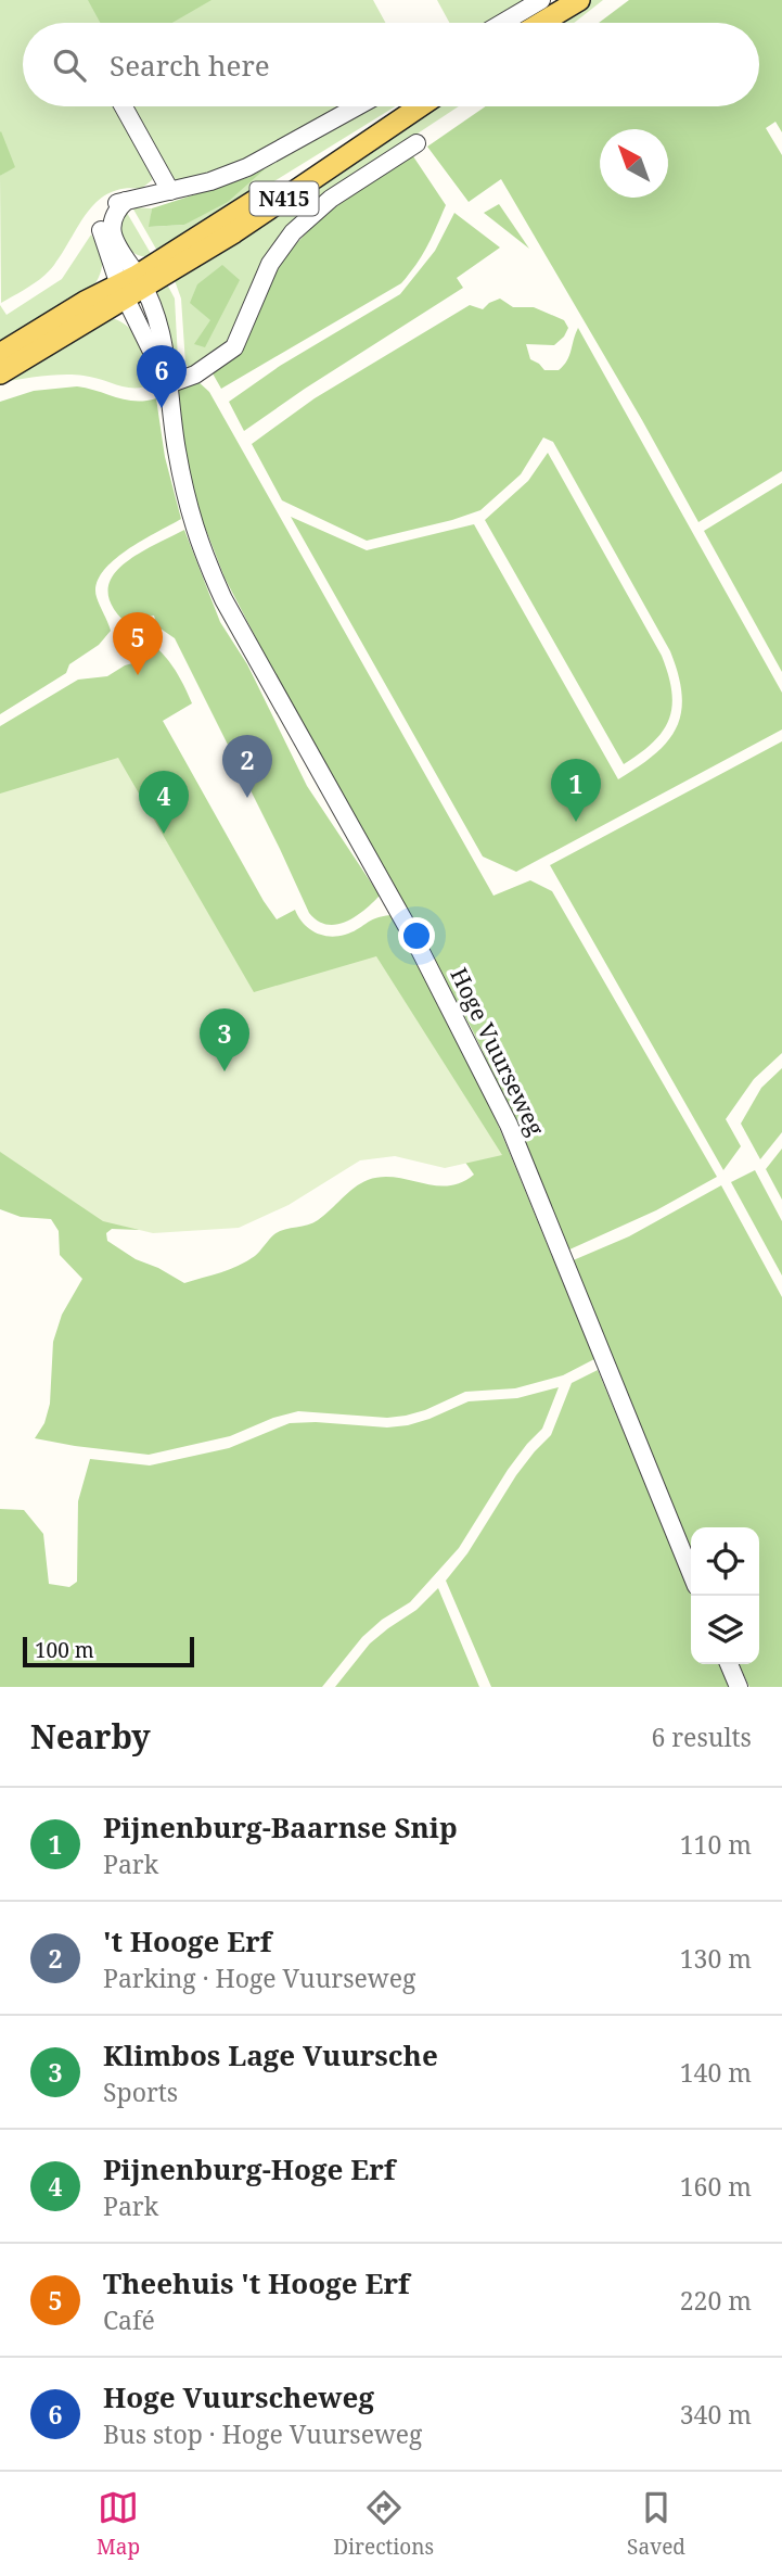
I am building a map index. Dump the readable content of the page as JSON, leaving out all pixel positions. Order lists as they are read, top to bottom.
{
  "streets": {
    "main road": ["N415"],
    "street": ["Hoge Vuurseweg"]
  },
  "crossings": [
    ["N415", "Hoge Vuurseweg"]
  ],
  "scale_bar": "100 m",
  "north": "top left",
  "page": {
    "search": "Search here",
    "pins": [
      "6",
      "5",
      "2",
      "1",
      "4",
      "3"
    ],
    "scale": "100 m",
    "heading": ["Nearby", "6 results"],
    "list": [
      {
        "mark": "1",
        "name": "Pijnenburg-Baarnse Snip",
        "note": "Park",
        "value": "110 m"
      },
      {
        "mark": "2",
        "name": "'t Hooge Erf",
        "note": "Parking · Hoge Vuurseweg",
        "value": "130 m"
      },
      {
        "mark": "3",
        "name": "Klimbos Lage Vuursche",
        "note": "Sports",
        "value": "140 m"
      },
      {
        "mark": "4",
        "name": "Pijnenburg-Hoge Erf",
        "note": "Park",
        "value": "160 m"
      },
      {
        "mark": "5",
        "name": "Theehuis 't Hooge Erf",
        "note": "Café",
        "value": "220 m"
      },
      {
        "mark": "6",
        "name": "Hoge Vuurscheweg",
        "note": "Bus stop · Hoge Vuurseweg",
        "value": "340 m"
      }
    ],
    "nav": ["Map", "Directions", "Saved"]
  }
}
